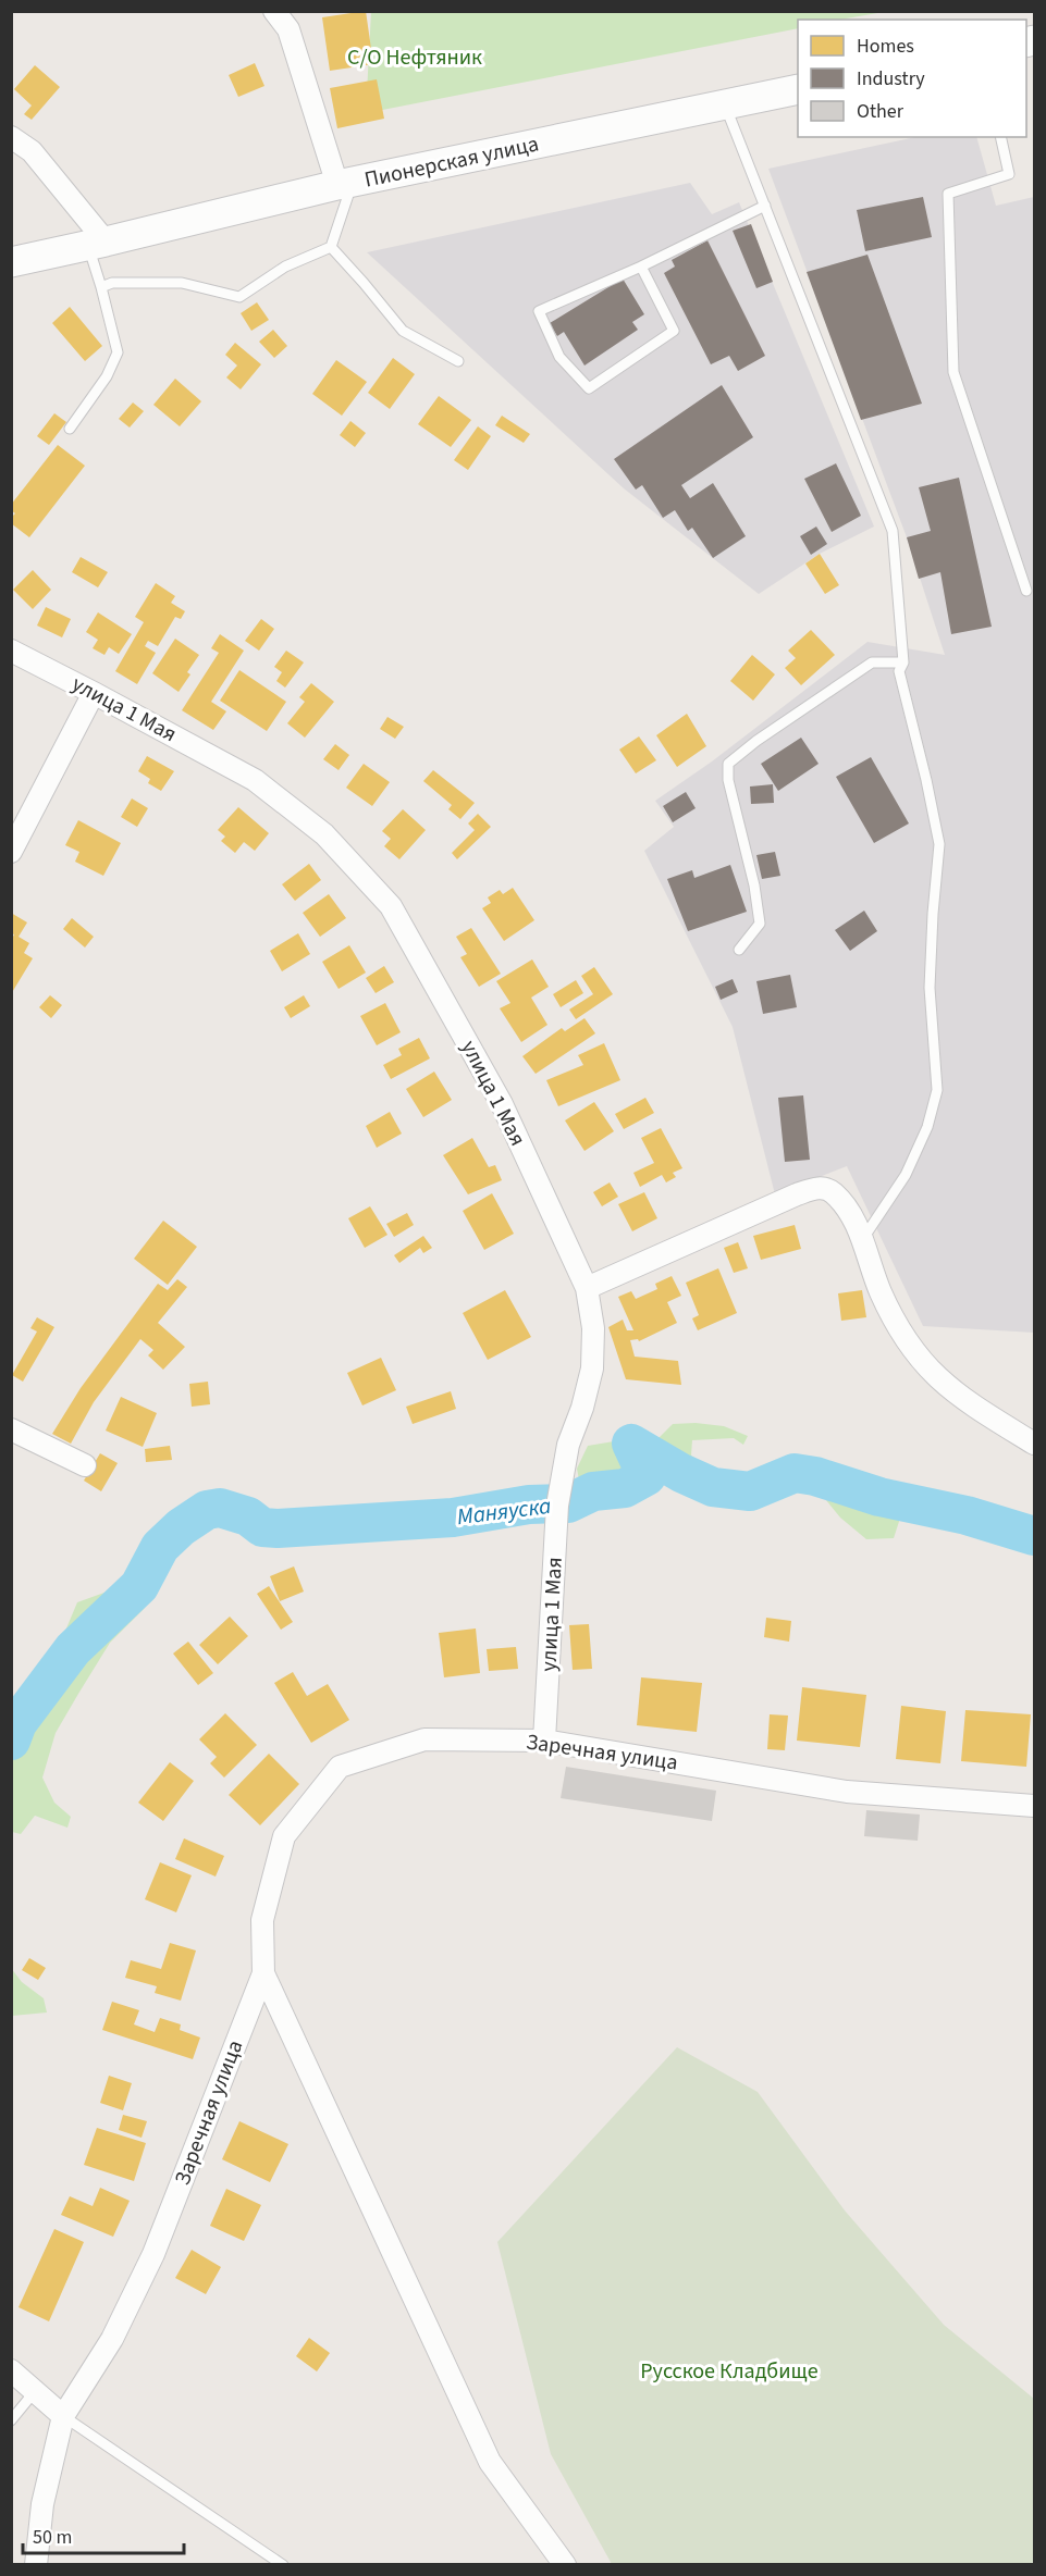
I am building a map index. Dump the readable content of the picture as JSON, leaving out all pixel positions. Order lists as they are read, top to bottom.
{
  "streets": {
    "main road": ["Пионерская улица"],
    "street": ["улица 1 Мая", "Заречная улица"]
  },
  "crossings": [
    ["улица 1 Мая", "Заречная улица"]
  ],
  "water": ["Маняуска"],
  "parks": ["С/О Нефтяник", "Русское Кладбище"],
  "legend": ["Homes", "Industry", "Other"],
  "scale_bar": "50 m"
}
